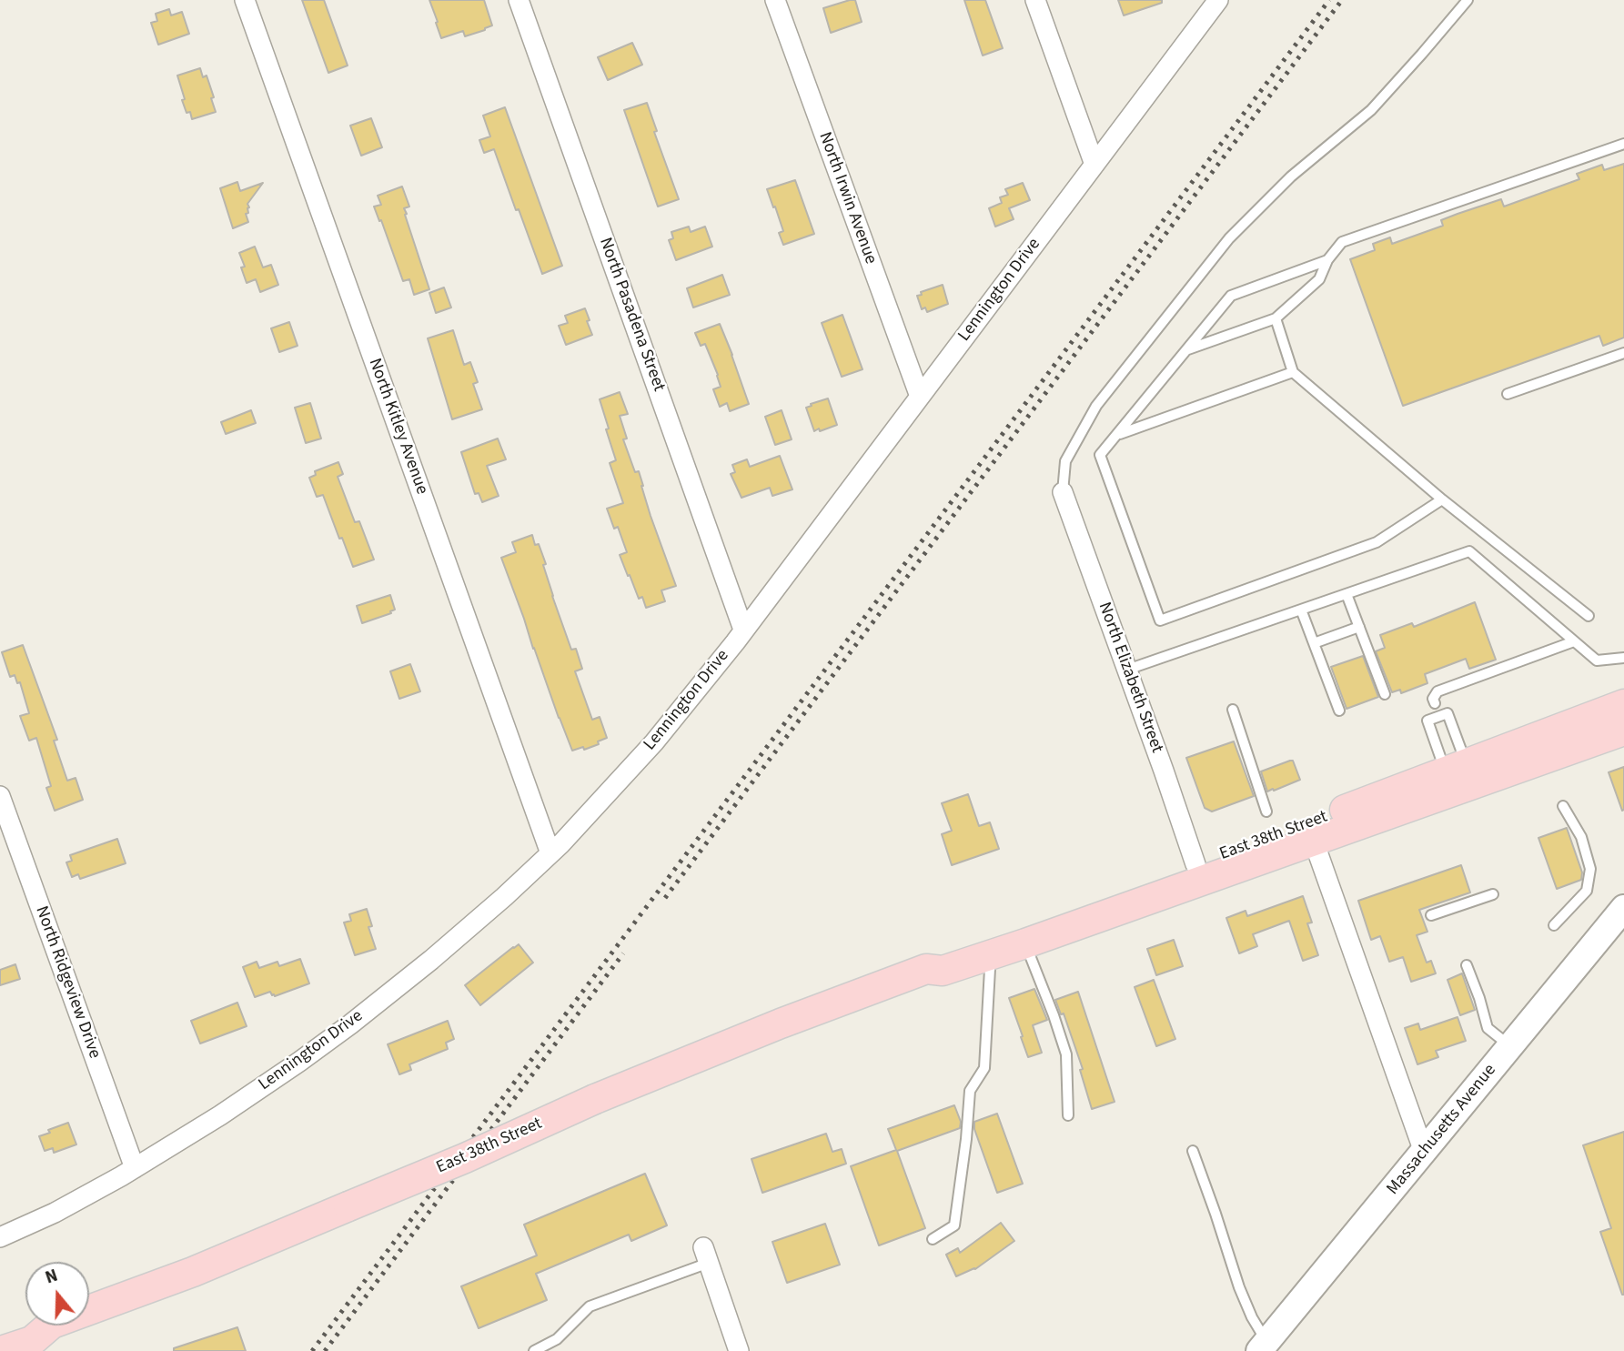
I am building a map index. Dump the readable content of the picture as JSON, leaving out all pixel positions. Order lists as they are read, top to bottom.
{
  "streets": {
    "main road": ["East 38th Street", "Massachusetts Avenue"],
    "street": [
      "North Irwin Avenue",
      "Lennington Drive",
      "North Pasadena Street",
      "North Kitley Avenue",
      "North Elizabeth Street",
      "North Ridgeview Drive"
    ]
  },
  "crossings": [
    ["North Irwin Avenue", "Lennington Drive"],
    ["Lennington Drive", "North Pasadena Street"],
    ["Lennington Drive", "North Kitley Avenue"],
    ["Lennington Drive", "North Ridgeview Drive"],
    ["North Elizabeth Street", "East 38th Street"]
  ],
  "north": "top"
}
